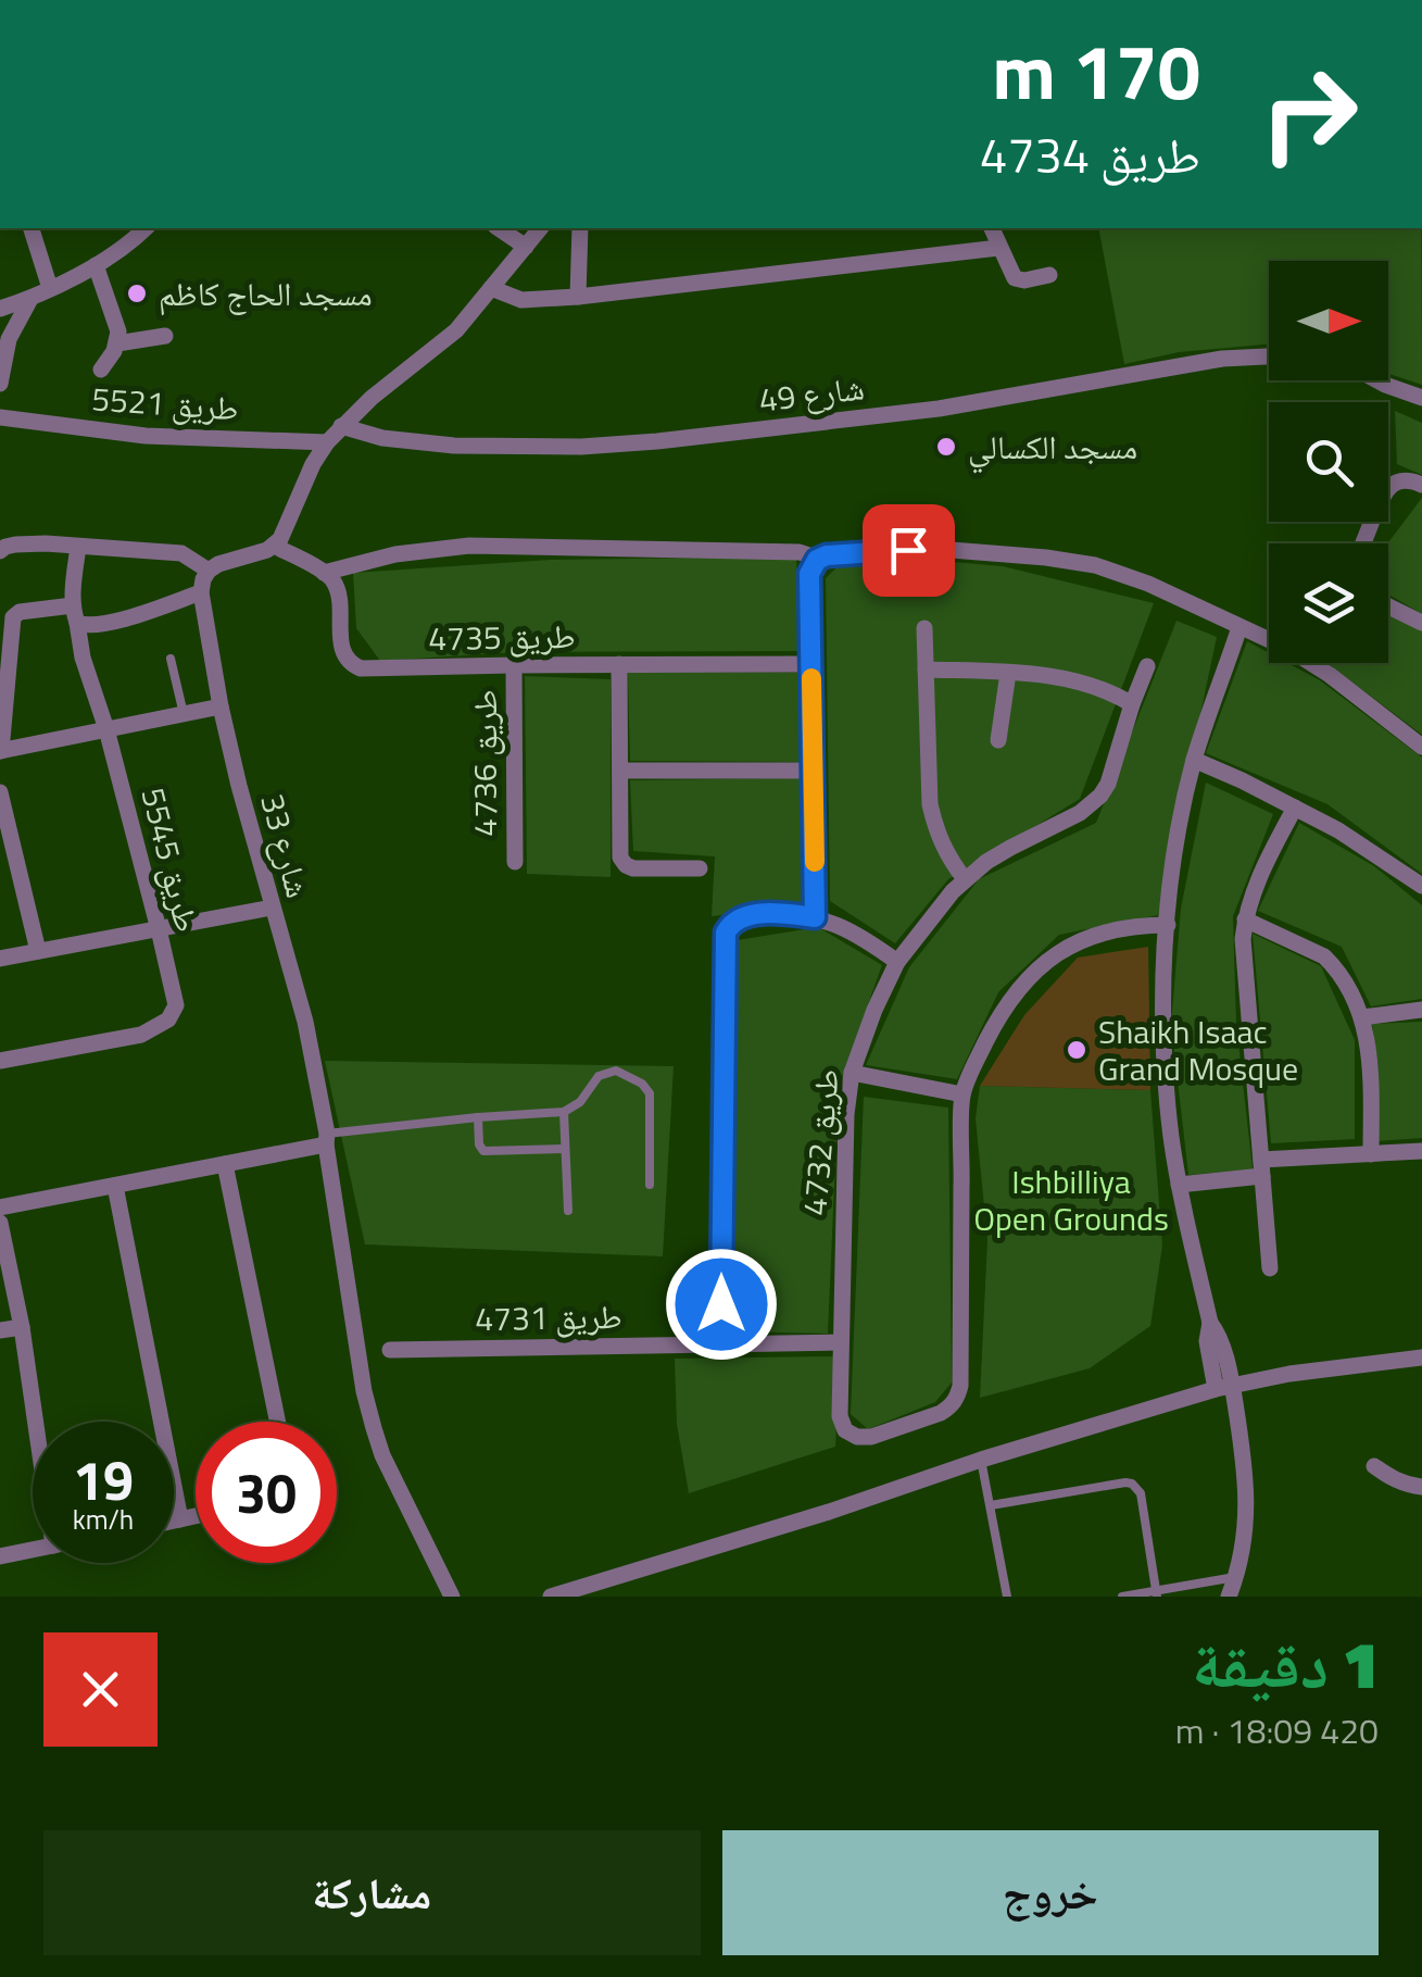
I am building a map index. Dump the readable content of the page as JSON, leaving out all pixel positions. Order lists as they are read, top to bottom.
{
  "streets": {
    "street": [
      "شارع 49",
      "طريق 5521",
      "طريق 4735",
      "طريق 4736",
      "شارع 33",
      "طريق 5545",
      "طريق 4732",
      "طريق 4731"
    ]
  },
  "crossings": [
    ["طريق 4735", "طريق 4736"],
    ["طريق 4732", "طريق 4731"]
  ],
  "parks": ["Ishbilliya Open Grounds"],
  "places": ["مسجد الحاج كاظم", "مسجد الكسالي", "Shaikh Isaac Grand Mosque"],
  "north": "right",
  "page": {
    "turn": ["170 m", "طريق 4734"],
    "speed": "19 km/h",
    "limit": "30",
    "heading": ["1 دقيقة", "420 m · 18:09"],
    "buttons": ["خروج", "مشاركة"]
  }
}
